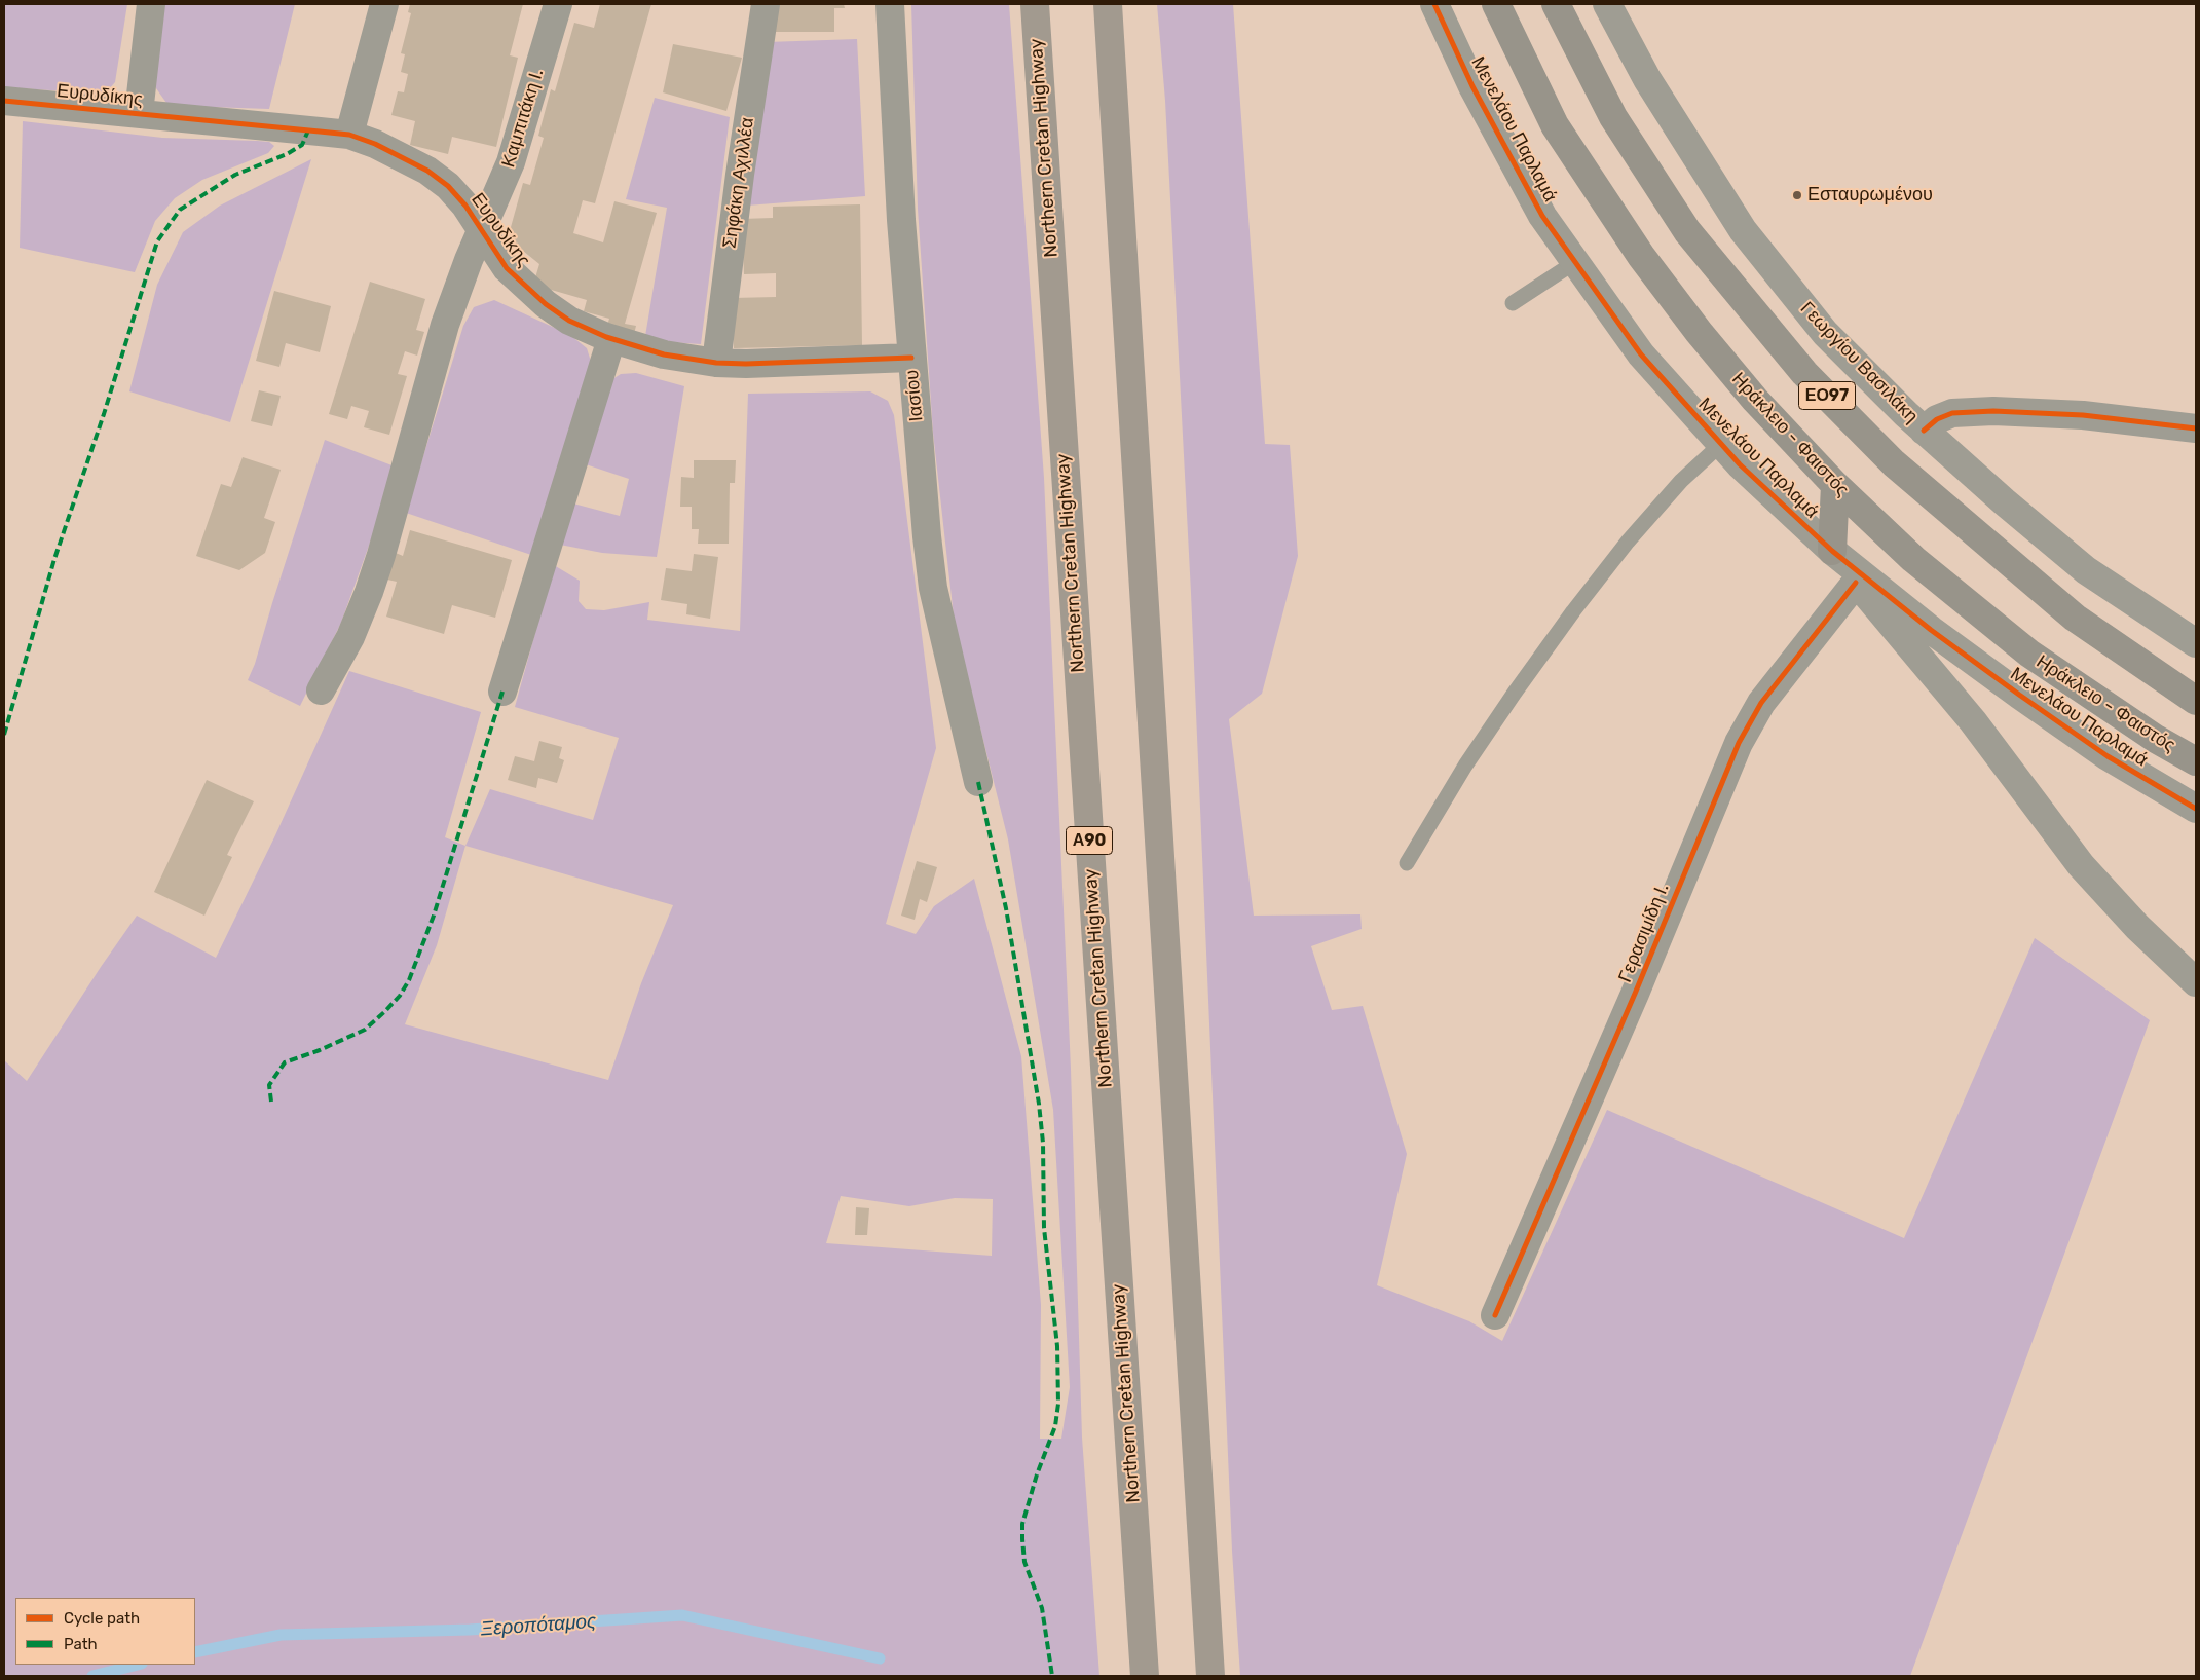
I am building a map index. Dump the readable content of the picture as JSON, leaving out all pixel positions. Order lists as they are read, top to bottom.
{
  "streets": {
    "highway": ["Northern Cretan Highway", "Α90"],
    "main road": ["ΕΟ97", "Ηράκλειο - Φαιστός"],
    "street": [
      "Ευρυδίκης",
      "Καμπιτάκη Ι.",
      "Μενελάου Παρλαμά",
      "Σηφάκη Αχιλλέα",
      "Γεωργίου Βασιλάκη",
      "Ιασίου",
      "Γερασιμίδη Ι."
    ]
  },
  "crossings": [
    ["Ευρυδίκης", "Καμπιτάκη Ι."],
    ["Ευρυδίκης", "Σηφάκη Αχιλλέα"],
    ["Ευρυδίκης", "Ιασίου"]
  ],
  "water": ["Ξεροπόταμος"],
  "places": ["Εσταυρωμένου"],
  "legend": ["Cycle path", "Path"]
}
